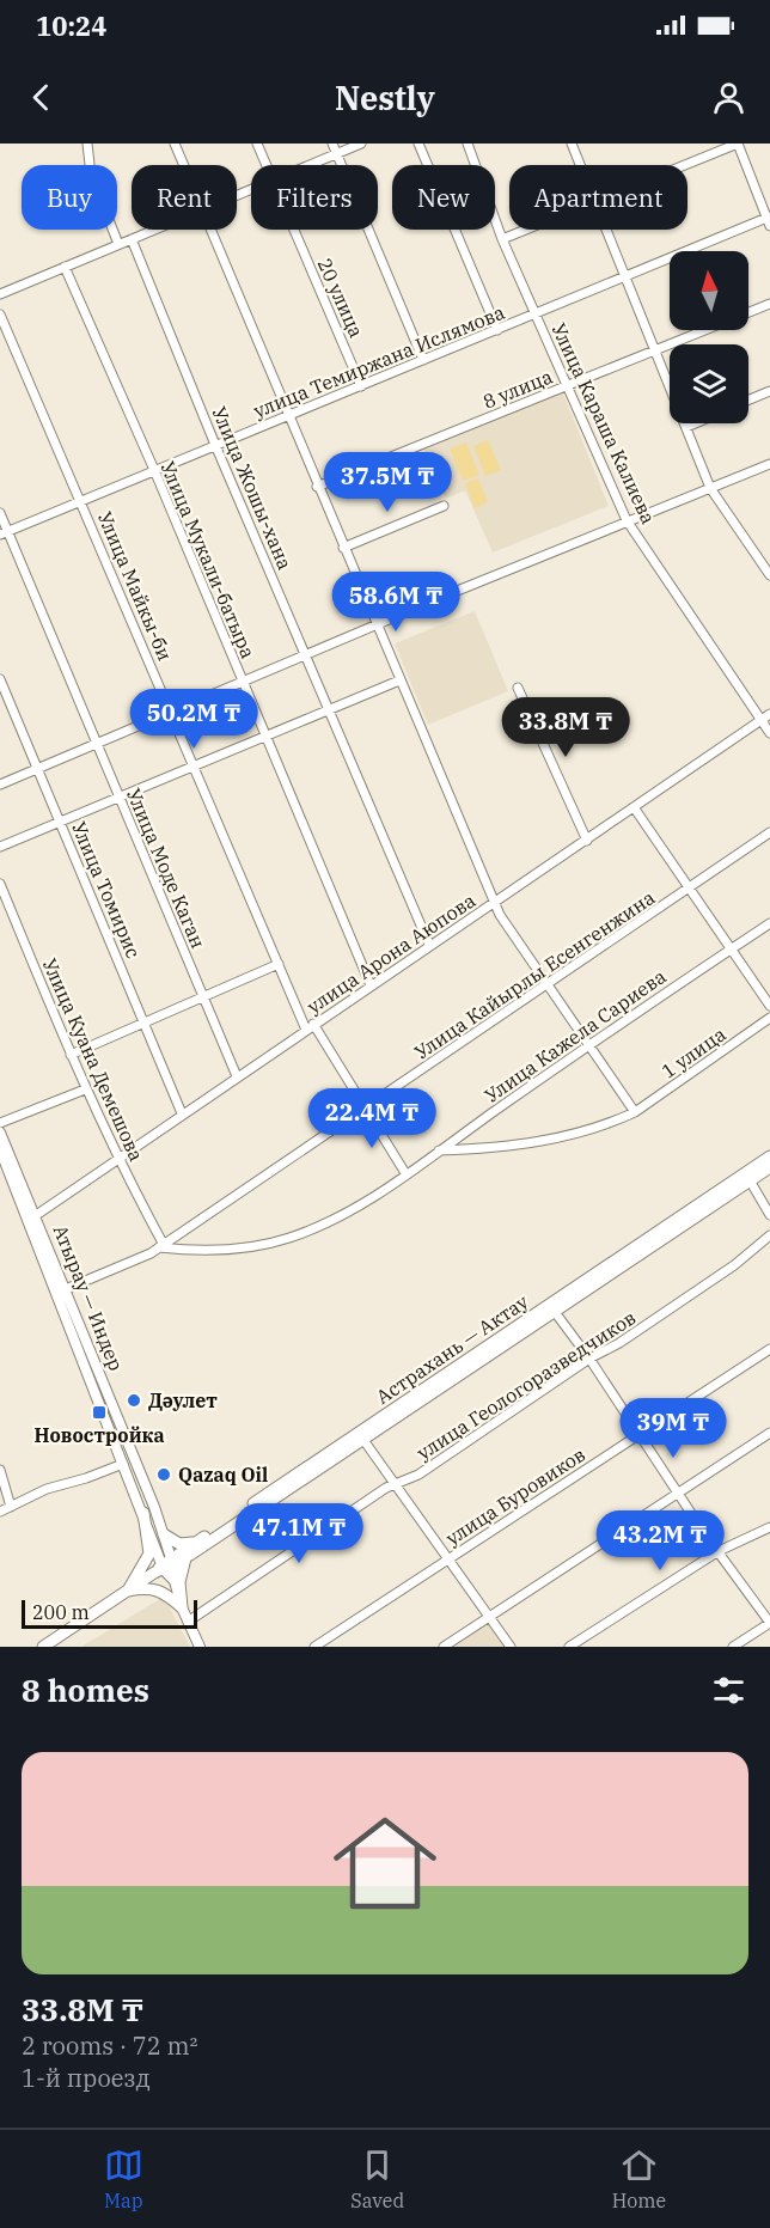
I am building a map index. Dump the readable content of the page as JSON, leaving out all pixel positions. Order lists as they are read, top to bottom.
{
  "streets": {
    "highway": ["Астрахань — Актау"],
    "main road": ["Атырау — Индер"],
    "street": [
      "20 улица",
      "улица Темиржана Ислямова",
      "8 улица",
      "Улица Караша Калиева",
      "Улица Жошы-хана",
      "Улица Мукали-батыра",
      "Улица Майкы-би",
      "Улица Моде Каган",
      "Улица Томирис",
      "улица Арона Аюпова",
      "Улица Кайырлы Есенгенжина",
      "Улица Кажела Сариева",
      "1 улица",
      "Улица Куана Демешова",
      "улица Геологоразведчиков",
      "улица Буровиков"
    ]
  },
  "crossings": [
    ["20 улица", "улица Темиржана Ислямова"],
    ["улица Темиржана Ислямова", "Улица Караша Калиева"],
    ["улица Темиржана Ислямова", "Улица Жошы-хана"],
    ["улица Темиржана Ислямова", "Улица Мукали-батыра"],
    ["улица Темиржана Ислямова", "Улица Майкы-би"],
    ["улица Темиржана Ислямова", "Улица Моде Каган"],
    ["8 улица", "Улица Караша Калиева"],
    ["Улица Караша Калиева", "улица Арона Аюпова"],
    ["Улица Жошы-хана", "улица Арона Аюпова"],
    ["Улица Мукали-батыра", "улица Арона Аюпова"],
    ["Улица Майкы-би", "улица Арона Аюпова"],
    ["Улица Майкы-би", "Улица Кайырлы Есенгенжина"],
    ["Улица Майкы-би", "Улица Кажела Сариева"],
    ["Улица Моде Каган", "улица Арона Аюпова"],
    ["Улица Томирис", "улица Арона Аюпова"],
    ["улица Арона Аюпова", "Улица Куана Демешова"],
    ["улица Арона Аюпова", "Атырау — Индер"],
    ["Улица Кайырлы Есенгенжина", "Улица Кажела Сариева"],
    ["Улица Кайырлы Есенгенжина", "Улица Куана Демешова"],
    ["Улица Кайырлы Есенгенжина", "Атырау — Индер"],
    ["Улица Кажела Сариева", "1 улица"],
    ["Улица Кажела Сариева", "Улица Куана Демешова"],
    ["Атырау — Индер", "Астрахань — Актау"]
  ],
  "places": {
    "other": ["Дәулет", "Qazaq Oil"],
    "transit": ["Новостройка"]
  },
  "scale_bar": "200 m",
  "north": "top",
  "page": {
    "status": "10:24",
    "header": "Nestly",
    "chip": [
      "Buy",
      "Rent",
      "Filters",
      "New",
      "Apartment"
    ],
    "price": [
      "37.5M ₸",
      "58.6M ₸",
      "50.2M ₸",
      "33.8M ₸",
      "22.4M ₸",
      "39M ₸",
      "47.1M ₸",
      "43.2M ₸"
    ],
    "scale": "200 m",
    "heading": "8 homes",
    "list": [
      {
        "name": "33.8M ₸",
        "note": "2 rooms · 72 m² · 1-й проезд"
      }
    ],
    "tabs": ["Map", "Saved", "Home"]
  }
}
